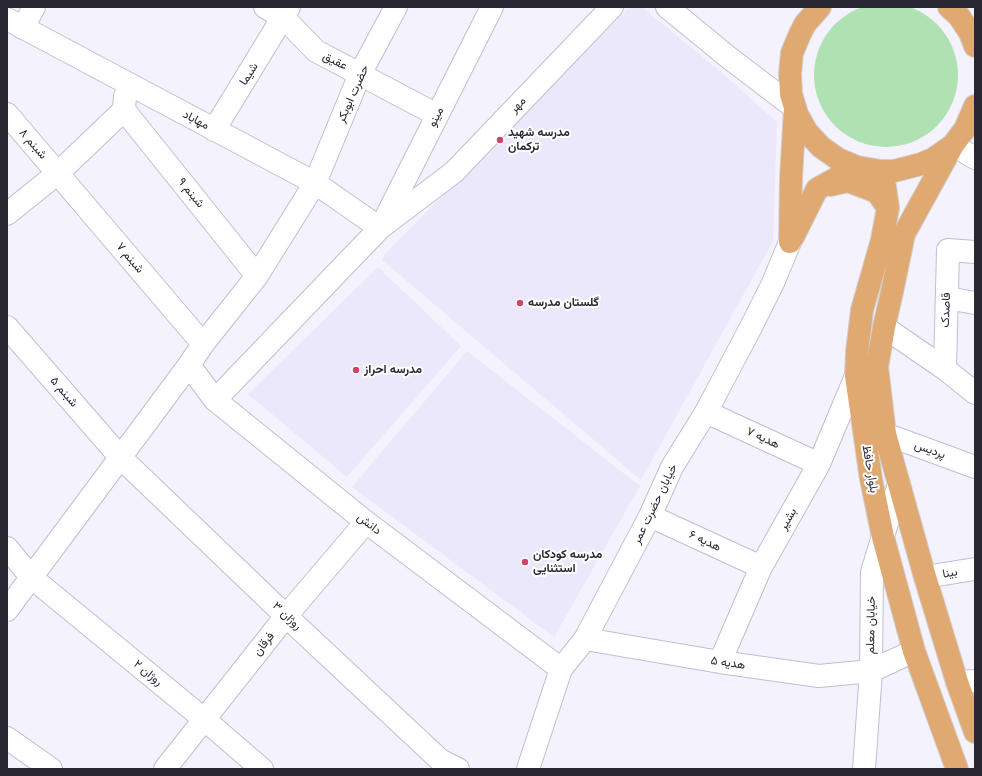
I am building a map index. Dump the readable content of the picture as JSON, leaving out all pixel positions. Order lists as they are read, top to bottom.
{
  "streets": {
    "main road": ["بلوار حافظ"],
    "street": [
      "عقیق",
      "شیما",
      "حضرت ابوبکر",
      "مهر",
      "مینو",
      "مهاباد",
      "شبنم ۸",
      "شبنم ۹",
      "شبنم ۷",
      "قاصدک",
      "شبنم ۵",
      "هدیه ۷",
      "پردیس",
      "خیابان حضرت عمر",
      "بشیر",
      "دانش",
      "هدیه ۶",
      "بینا",
      "روژان ۳",
      "خیابان معلم",
      "فرقان",
      "هدیه ۵",
      "روژان ۲"
    ]
  },
  "crossings": [
    ["عقیق", "شیما"],
    ["عقیق", "حضرت ابوبکر"],
    ["عقیق", "مینو"],
    ["شیما", "مهاباد"],
    ["حضرت ابوبکر", "مهاباد"],
    ["حضرت ابوبکر", "شبنم ۹"],
    ["حضرت ابوبکر", "شبنم ۷"],
    ["حضرت ابوبکر", "شبنم ۵"],
    ["حضرت ابوبکر", "دانش"],
    ["حضرت ابوبکر", "روژان ۳"],
    ["حضرت ابوبکر", "روژان ۲"],
    ["مهر", "مینو"],
    ["مهر", "مهاباد"],
    ["مینو", "مهاباد"],
    ["شبنم ۸", "شبنم ۷"],
    ["شبنم ۵", "روژان ۳"],
    ["هدیه ۷", "خیابان حضرت عمر"],
    ["هدیه ۷", "بشیر"],
    ["پردیس", "بلوار حافظ"],
    ["بلوار حافظ", "بشیر"],
    ["بلوار حافظ", "بینا"],
    ["بلوار حافظ", "خیابان معلم"],
    ["بلوار حافظ", "هدیه ۵"],
    ["خیابان حضرت عمر", "دانش"],
    ["خیابان حضرت عمر", "هدیه ۶"],
    ["خیابان حضرت عمر", "هدیه ۵"],
    ["بشیر", "هدیه ۶"],
    ["بشیر", "هدیه ۵"],
    ["دانش", "فرقان"],
    ["روژان ۳", "فرقان"],
    ["خیابان معلم", "هدیه ۵"],
    ["فرقان", "روژان ۲"]
  ],
  "places": [
    "مدرسه شهید ترکمان",
    "گلستان مدرسه",
    "مدرسه احراز",
    "مدرسه کودکان استثنایی"
  ]
}
